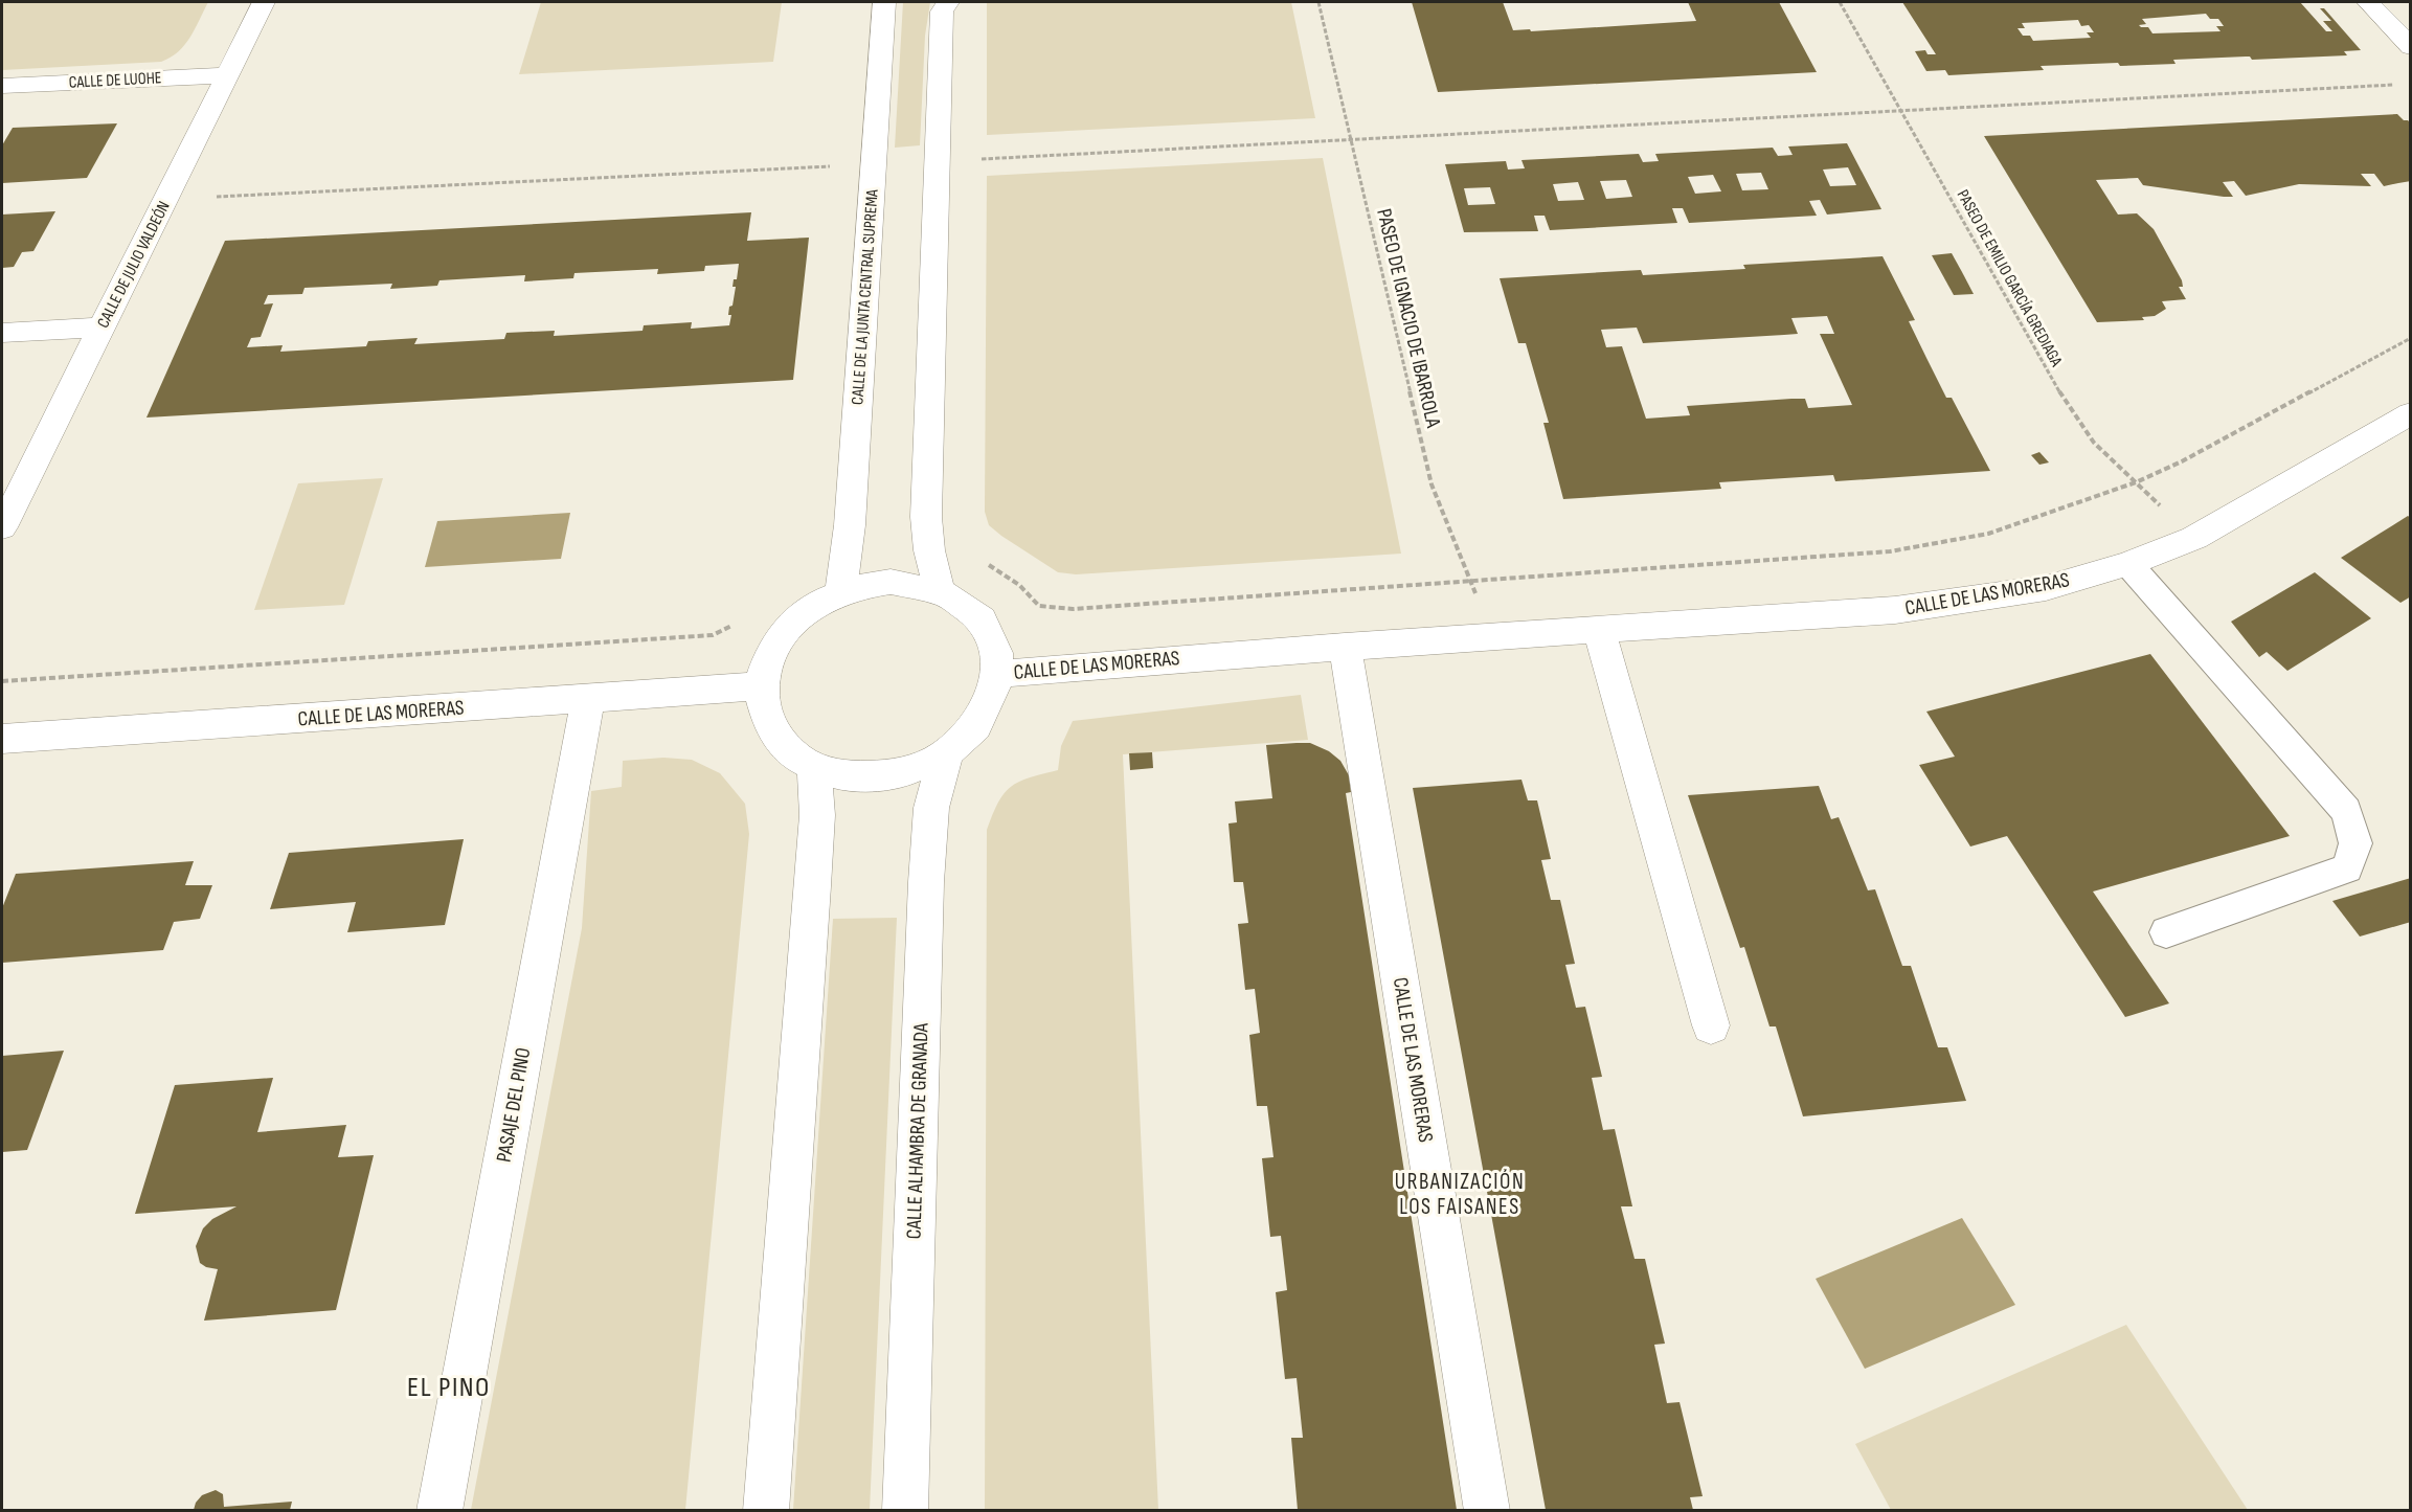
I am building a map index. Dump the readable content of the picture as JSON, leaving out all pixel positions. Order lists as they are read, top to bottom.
{
  "streets": {
    "street": [
      "CALLE DE LUOHE",
      "CALLE DE JULIO VALDEÓN",
      "CALLE DE LA JUNTA CENTRAL SUPREMA",
      "CALLE DE LAS MORERAS",
      "PASAJE DEL PINO",
      "CALLE ALHAMBRA DE GRANADA"
    ],
    "path": ["PASEO DE EMILIO GARCÍA GREDIAGA", "PASEO DE IGNACIO DE IBARROLA"]
  },
  "crossings": [
    ["CALLE DE LUOHE", "CALLE DE JULIO VALDEÓN"],
    ["PASEO DE EMILIO GARCÍA GREDIAGA", "CALLE DE LAS MORERAS"],
    ["CALLE DE LA JUNTA CENTRAL SUPREMA", "CALLE DE LAS MORERAS"],
    ["CALLE DE LA JUNTA CENTRAL SUPREMA", "CALLE ALHAMBRA DE GRANADA"],
    ["PASEO DE IGNACIO DE IBARROLA", "CALLE DE LAS MORERAS"],
    ["CALLE DE LAS MORERAS", "PASAJE DEL PINO"],
    ["CALLE DE LAS MORERAS", "CALLE ALHAMBRA DE GRANADA"]
  ],
  "districts": ["URBANIZACIÓN LOS FAISANES", "EL PINO"]
}
